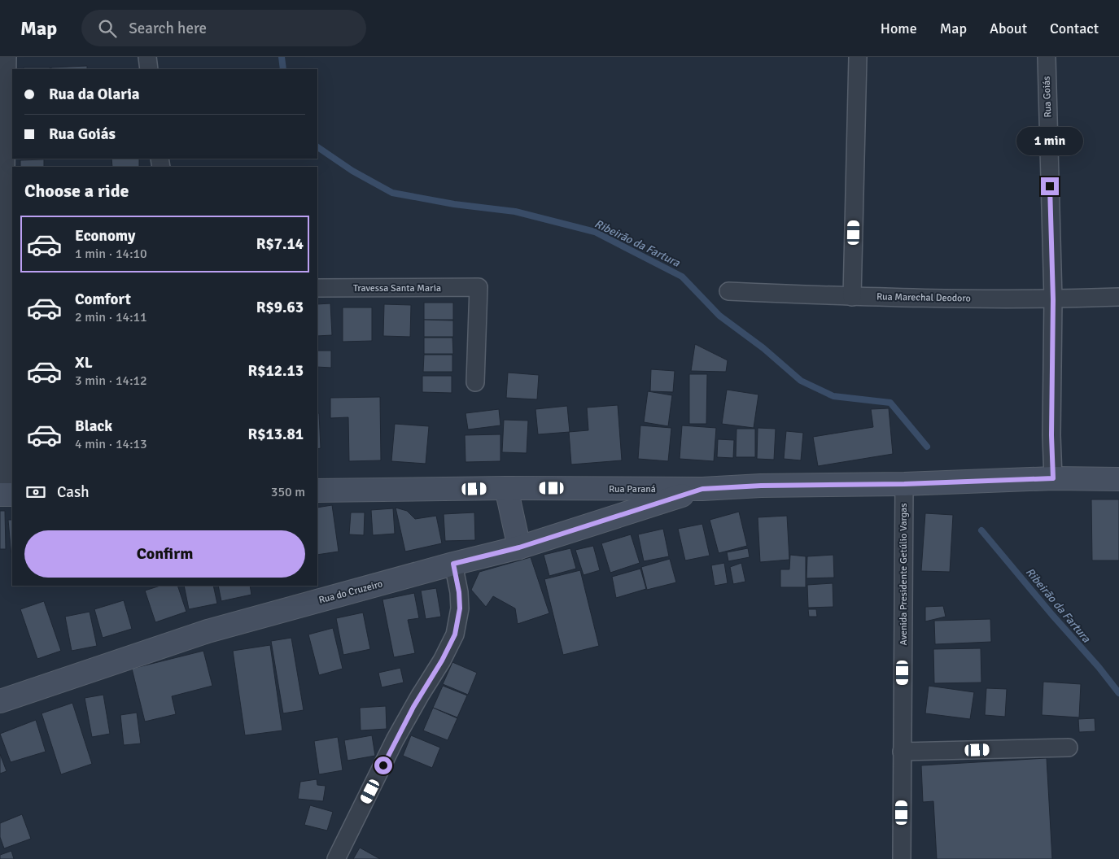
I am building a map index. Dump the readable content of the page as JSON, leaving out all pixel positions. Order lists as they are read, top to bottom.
{
  "streets": {
    "street": [
      "Rua Goiás",
      "Travessa Santa Maria",
      "Rua Marechal Deodoro",
      "Rua Paraná",
      "Avenida Presidente Getúlio Vargas",
      "Rua do Cruzeiro"
    ]
  },
  "crossings": [
    ["Rua Goiás", "Rua Marechal Deodoro"],
    ["Rua Goiás", "Rua Paraná"],
    ["Rua Paraná", "Avenida Presidente Getúlio Vargas"],
    ["Rua Paraná", "Rua do Cruzeiro"]
  ],
  "water": ["Ribeirão da Fartura"],
  "page": {
    "header": "Map",
    "search": "Search here",
    "nav": [
      "Home",
      "Map",
      "About",
      "Contact"
    ],
    "banner": ["Rua da Olaria", "Rua Goiás"],
    "bubble": "1 min",
    "heading": "Choose a ride",
    "list": [
      {
        "name": "Economy",
        "note": "1 min · 14:10",
        "value": "R$7.14"
      },
      {
        "name": "Comfort",
        "note": "2 min · 14:11",
        "value": "R$9.63"
      },
      {
        "name": "XL",
        "note": "3 min · 14:12",
        "value": "R$12.13"
      },
      {
        "name": "Black",
        "note": "4 min · 14:13",
        "value": "R$13.81"
      }
    ],
    "pay": ["Cash", "350 m"],
    "buttons": "Confirm"
  }
}
